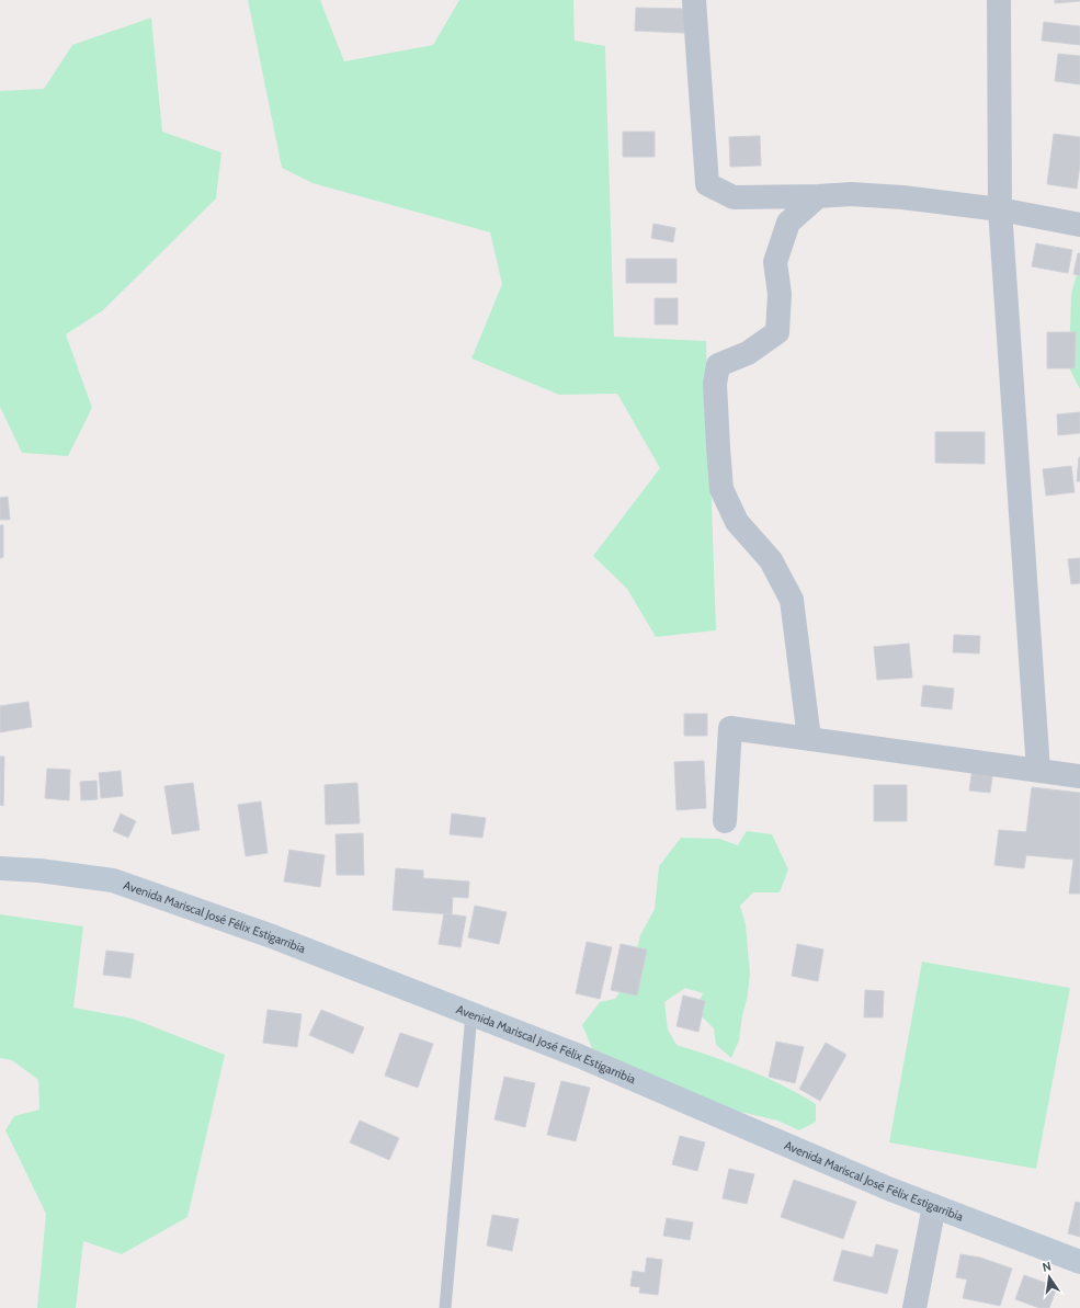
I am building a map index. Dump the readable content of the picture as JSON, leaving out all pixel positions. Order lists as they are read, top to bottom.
{
  "streets": {
    "main road": ["Avenida Mariscal José Félix Estigarribia"]
  },
  "north": "top"
}
